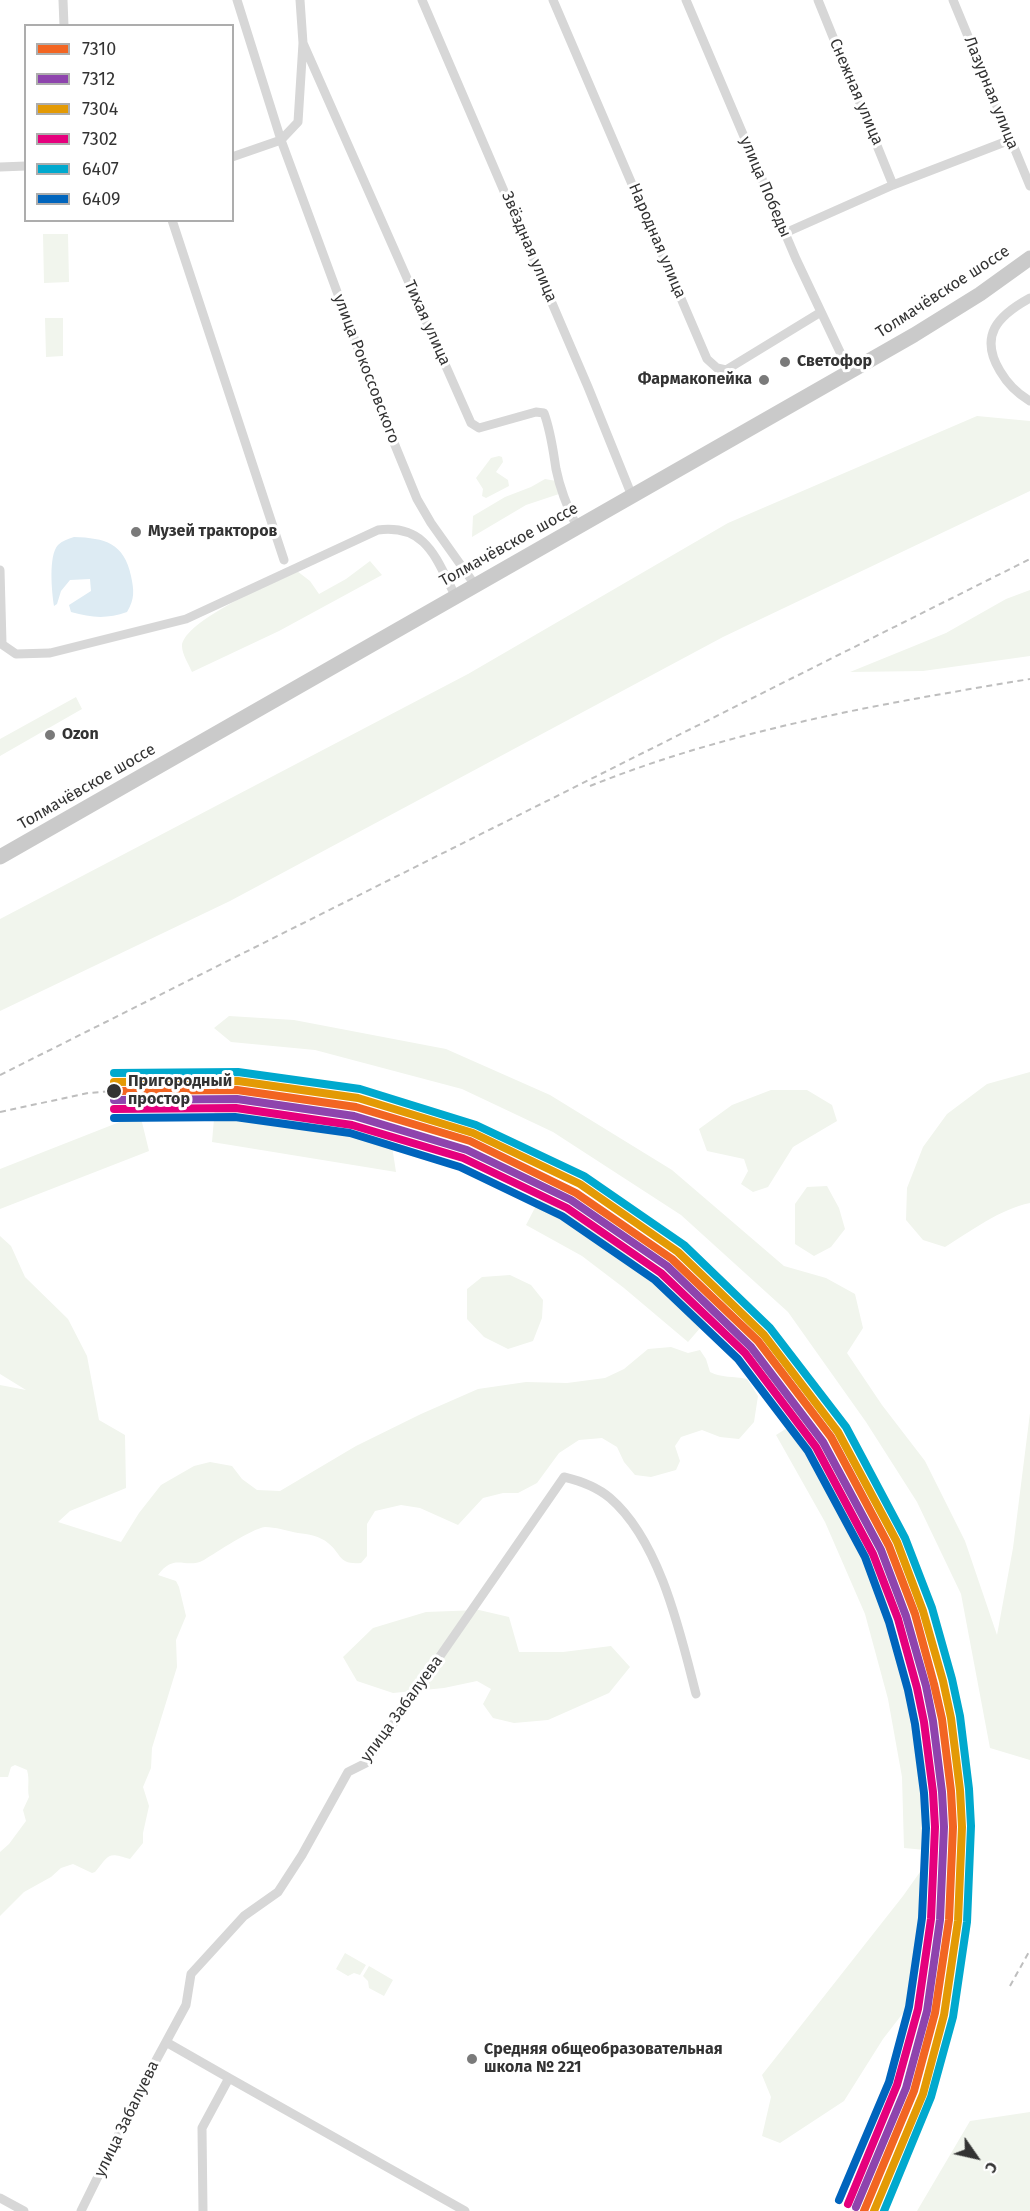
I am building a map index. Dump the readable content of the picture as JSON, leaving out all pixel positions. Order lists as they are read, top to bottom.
{
  "streets": {
    "main road": ["Толмачёвское шоссе"],
    "street": [
      "Снежная улица",
      "Лазурная улица",
      "улица Победы",
      "Народная улица",
      "Звёздная улица",
      "Тихая улица",
      "улица Рокоссовского",
      "улица Забалуева"
    ]
  },
  "crossings": [
    ["улица Победы", "Народная улица"],
    ["улица Победы", "Толмачёвское шоссе"],
    ["Звёздная улица", "Толмачёвское шоссе"],
    ["Толмачёвское шоссе", "Тихая улица"],
    ["Толмачёвское шоссе", "улица Рокоссовского"]
  ],
  "places": [
    "Светофор",
    "Фармакопейка",
    "Музей тракторов",
    "Ozon",
    "Пригородный простор",
    "Средняя общеобразовательная школа № 221"
  ],
  "lines": [
    "transit line 6407",
    "transit line 7304",
    "transit line 7310",
    "transit line 7312",
    "transit line 7302",
    "transit line 6409"
  ],
  "legend": [
    "7310",
    "7312",
    "7304",
    "7302",
    "6407",
    "6409"
  ],
  "north": "bottom right"
}
